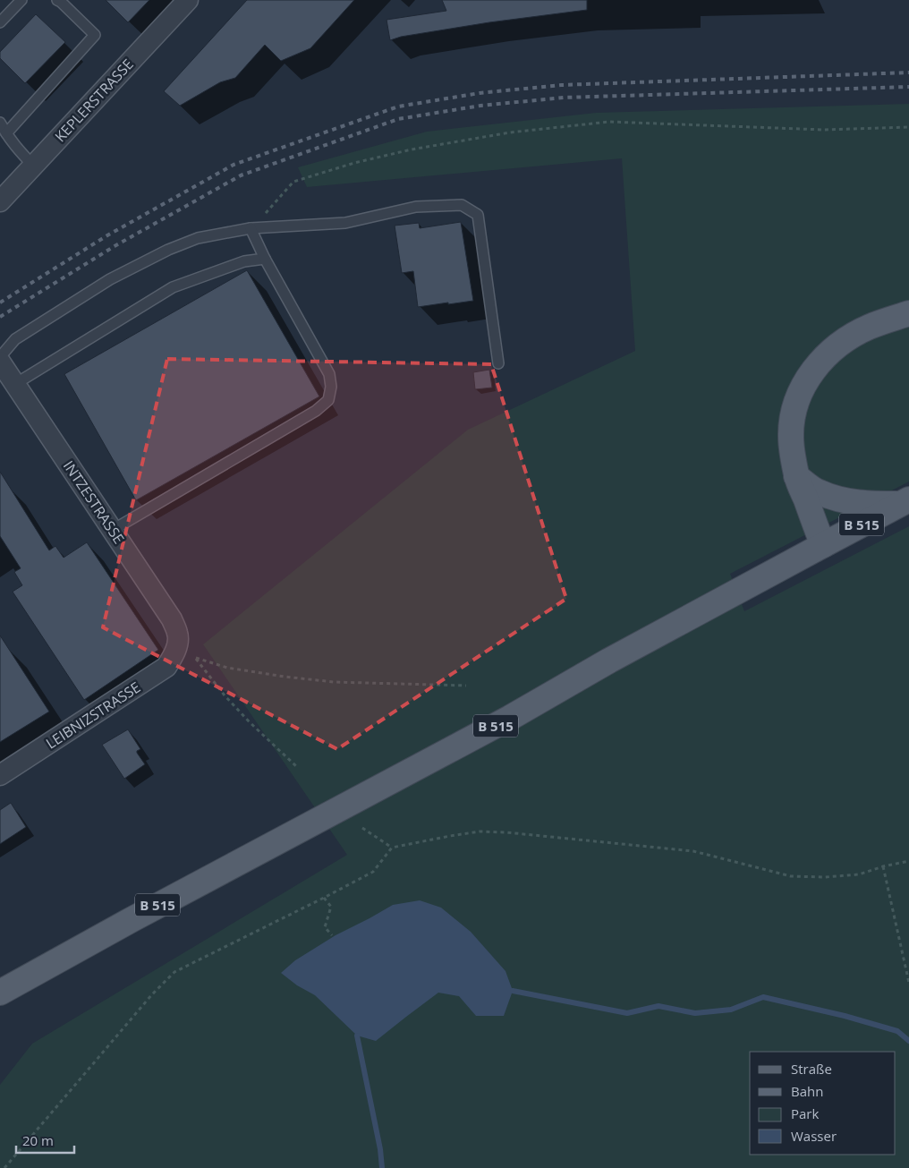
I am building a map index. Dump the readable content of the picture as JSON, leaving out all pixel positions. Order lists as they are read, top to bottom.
{
  "streets": {
    "main road": ["B 515"],
    "street": ["KEPLERSTRASSE", "INTZESTRASSE", "LEIBNIZSTRASSE"]
  },
  "crossings": [
    ["INTZESTRASSE", "LEIBNIZSTRASSE"]
  ],
  "legend": [
    "Straße",
    "Bahn",
    "Park",
    "Wasser"
  ],
  "scale_bar": "20 m"
}
